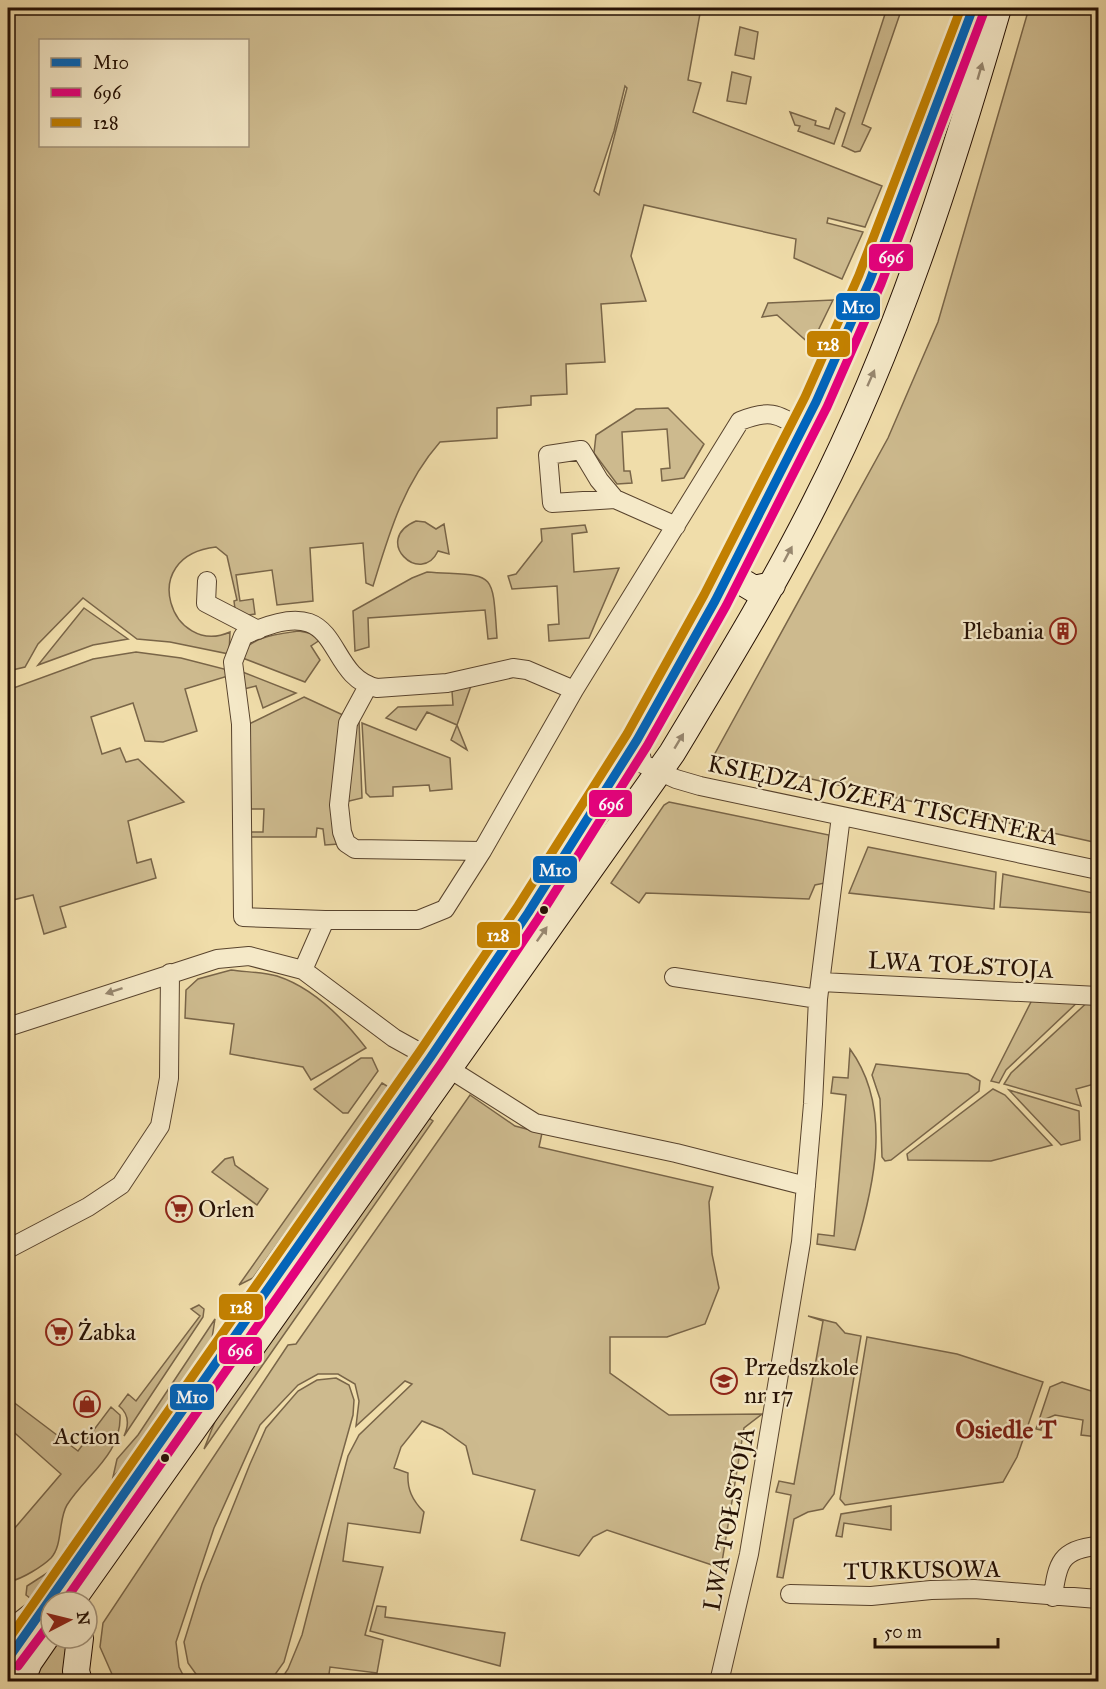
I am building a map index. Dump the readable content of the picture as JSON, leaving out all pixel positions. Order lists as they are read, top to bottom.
{
  "streets": {
    "street": ["KSIĘDZA JÓZEFA TISCHNERA", "LWA TOŁSTOJA", "TURKUSOWA"]
  },
  "crossings": [
    ["KSIĘDZA JÓZEFA TISCHNERA", "LWA TOŁSTOJA"]
  ],
  "districts": ["Osiedle T"],
  "places": {
    "building": ["Plebania"],
    "supermarket": ["Orlen", "Żabka"],
    "school or university": ["Przedszkole nr 17"],
    "shop": ["Action"]
  },
  "lines": ["transit line M10", "transit line 128", "transit line 696"],
  "legend": ["M10", "696", "128"],
  "scale_bar": "50 m",
  "north": "right"
}
